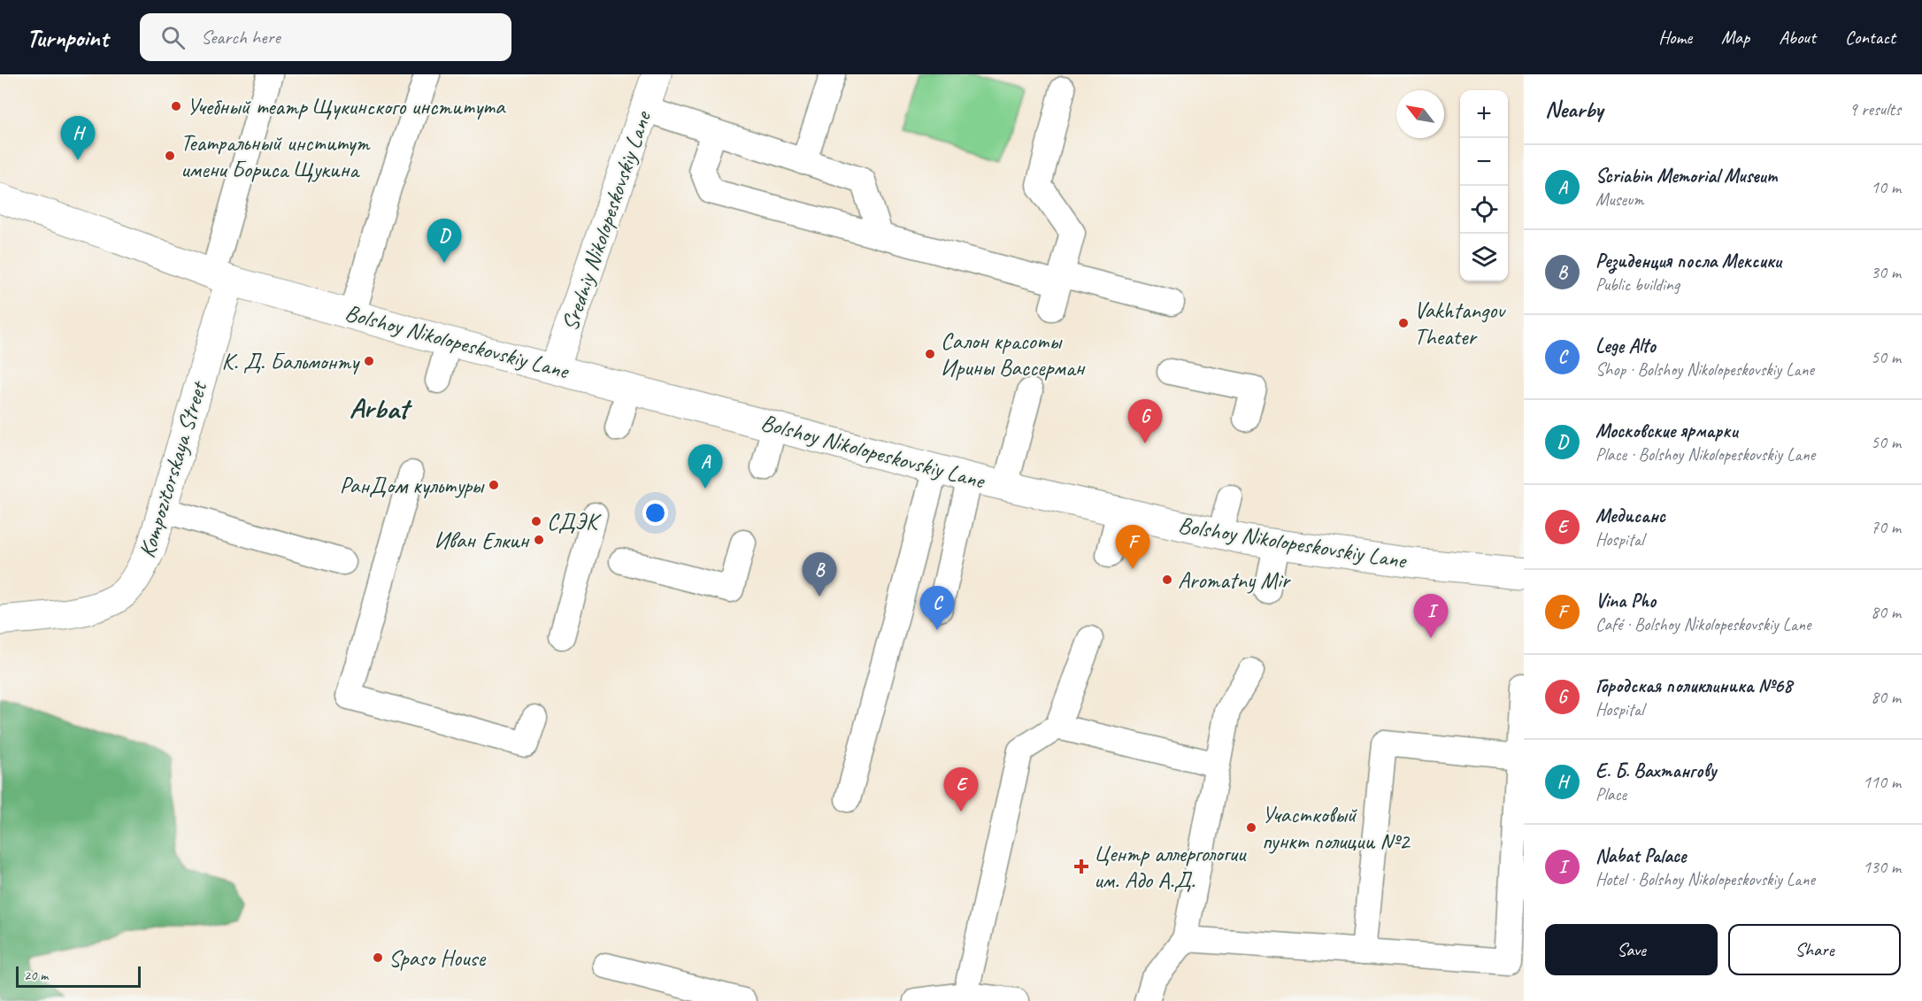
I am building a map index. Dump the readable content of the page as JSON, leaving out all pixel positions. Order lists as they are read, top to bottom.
{
  "streets": {
    "street": ["Sredniy Nikolopeskovskiy Lane", "Bolshoy Nikolopeskovskiy Lane", "Kompozitorskaya Street"]
  },
  "crossings": [
    ["Sredniy Nikolopeskovskiy Lane", "Bolshoy Nikolopeskovskiy Lane"],
    ["Bolshoy Nikolopeskovskiy Lane", "Kompozitorskaya Street"]
  ],
  "districts": ["Arbat"],
  "places": {
    "other": [
      "Учебный театр Щукинского института",
      "Театральный институт имени Бориса Щукина",
      "Vakhtangov Theater",
      "Салон красоты Ирины Вассерман",
      "К. Д. Бальмонту",
      "РанДом культуры",
      "СДЭК",
      "Иван Елкин",
      "Aromatny Mir",
      "Участковый пункт полиции №2",
      "Spaso House"
    ],
    "health": ["Центр аллергологии им. Адо А.Д."]
  },
  "scale_bar": "20 m",
  "north": "top left",
  "page": {
    "header": "Turnpoint",
    "search": "Search here",
    "nav": [
      "Home",
      "Map",
      "About",
      "Contact"
    ],
    "heading": ["Nearby", "9 results"],
    "map_buttons": ["+", "−"],
    "pins": [
      "H",
      "D",
      "G",
      "A",
      "F",
      "B",
      "C",
      "I",
      "E"
    ],
    "list": [
      {
        "mark": "A",
        "name": "Scriabin Memorial Museum",
        "note": "Museum",
        "value": "10 m"
      },
      {
        "mark": "B",
        "name": "Резиденция посла Мексики",
        "note": "Public building",
        "value": "30 m"
      },
      {
        "mark": "C",
        "name": "Lege Alto",
        "note": "Shop · Bolshoy Nikolopeskovskiy Lane",
        "value": "50 m"
      },
      {
        "mark": "D",
        "name": "Московские ярмарки",
        "note": "Place · Bolshoy Nikolopeskovskiy Lane",
        "value": "50 m"
      },
      {
        "mark": "E",
        "name": "Медисанс",
        "note": "Hospital",
        "value": "70 m"
      },
      {
        "mark": "F",
        "name": "Vina Pho",
        "note": "Café · Bolshoy Nikolopeskovskiy Lane",
        "value": "80 m"
      },
      {
        "mark": "G",
        "name": "Городская поликлиника №68",
        "note": "Hospital",
        "value": "80 m"
      },
      {
        "mark": "H",
        "name": "Е. Б. Вахтангову",
        "note": "Place",
        "value": "110 m"
      },
      {
        "mark": "I",
        "name": "Nabat Palace",
        "note": "Hotel · Bolshoy Nikolopeskovskiy Lane",
        "value": "130 m"
      }
    ],
    "buttons": ["Save", "Share"],
    "scale": "20 m"
  }
}
